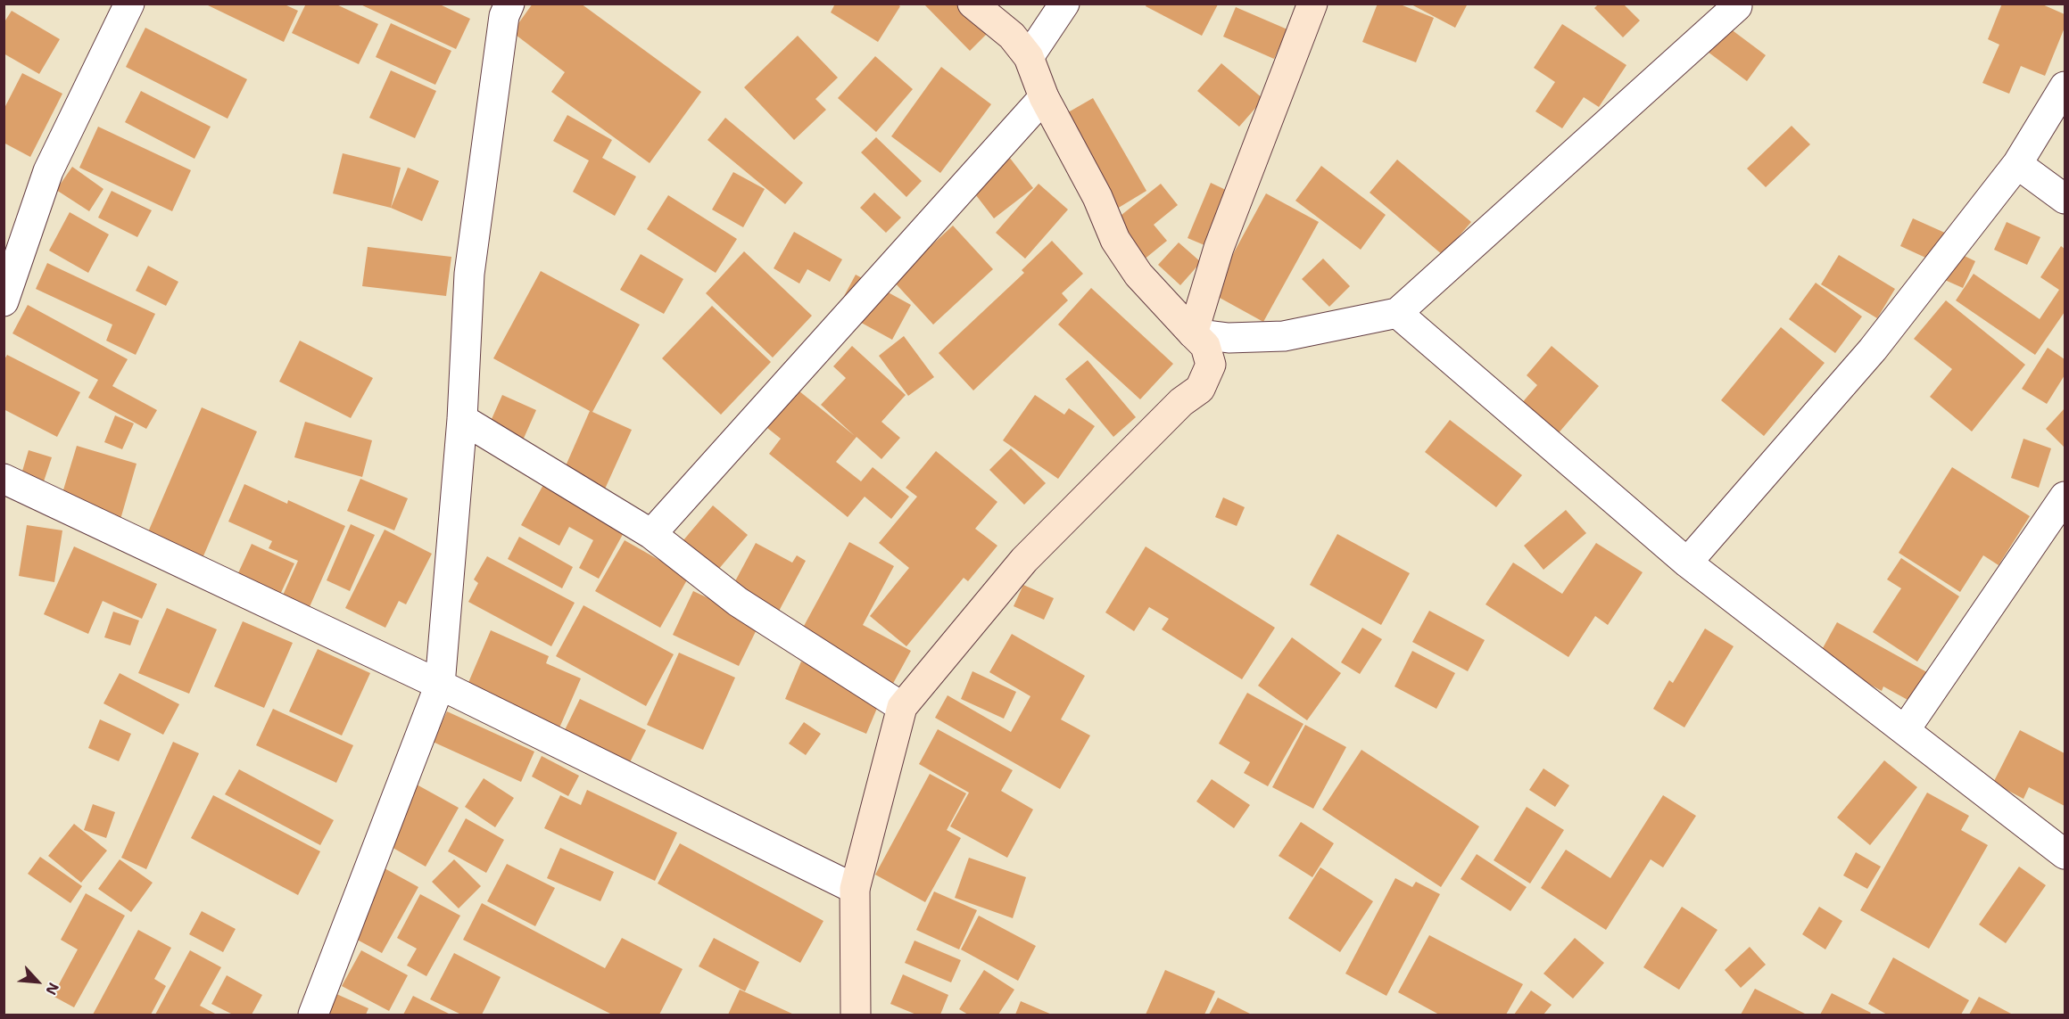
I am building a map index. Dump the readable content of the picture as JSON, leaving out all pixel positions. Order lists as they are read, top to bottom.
{
  "north": "bottom right"
}
